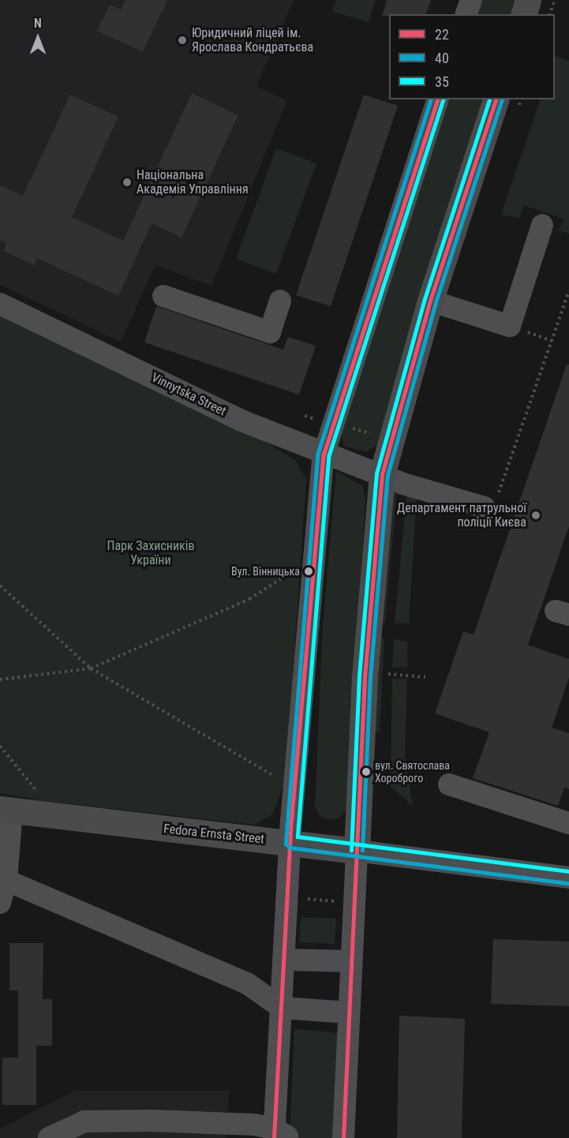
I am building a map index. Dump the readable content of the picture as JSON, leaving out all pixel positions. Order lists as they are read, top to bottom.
{
  "streets": {
    "main road": ["Fedora Ernsta Street"],
    "street": ["Vinnytska Street"]
  },
  "parks": ["Парк Захисників України"],
  "places": [
    "Юридичний ліцей ім. Ярослава Кондратьєва",
    "Національна Академія Управління",
    "Департамент патрульної поліції Києва",
    "Вул. Вінницька",
    "вул. Святослава Хороброго"
  ],
  "lines": ["transit line 22", "transit line 40", "transit line 35"],
  "legend": ["22", "40", "35"],
  "north": "top"
}
